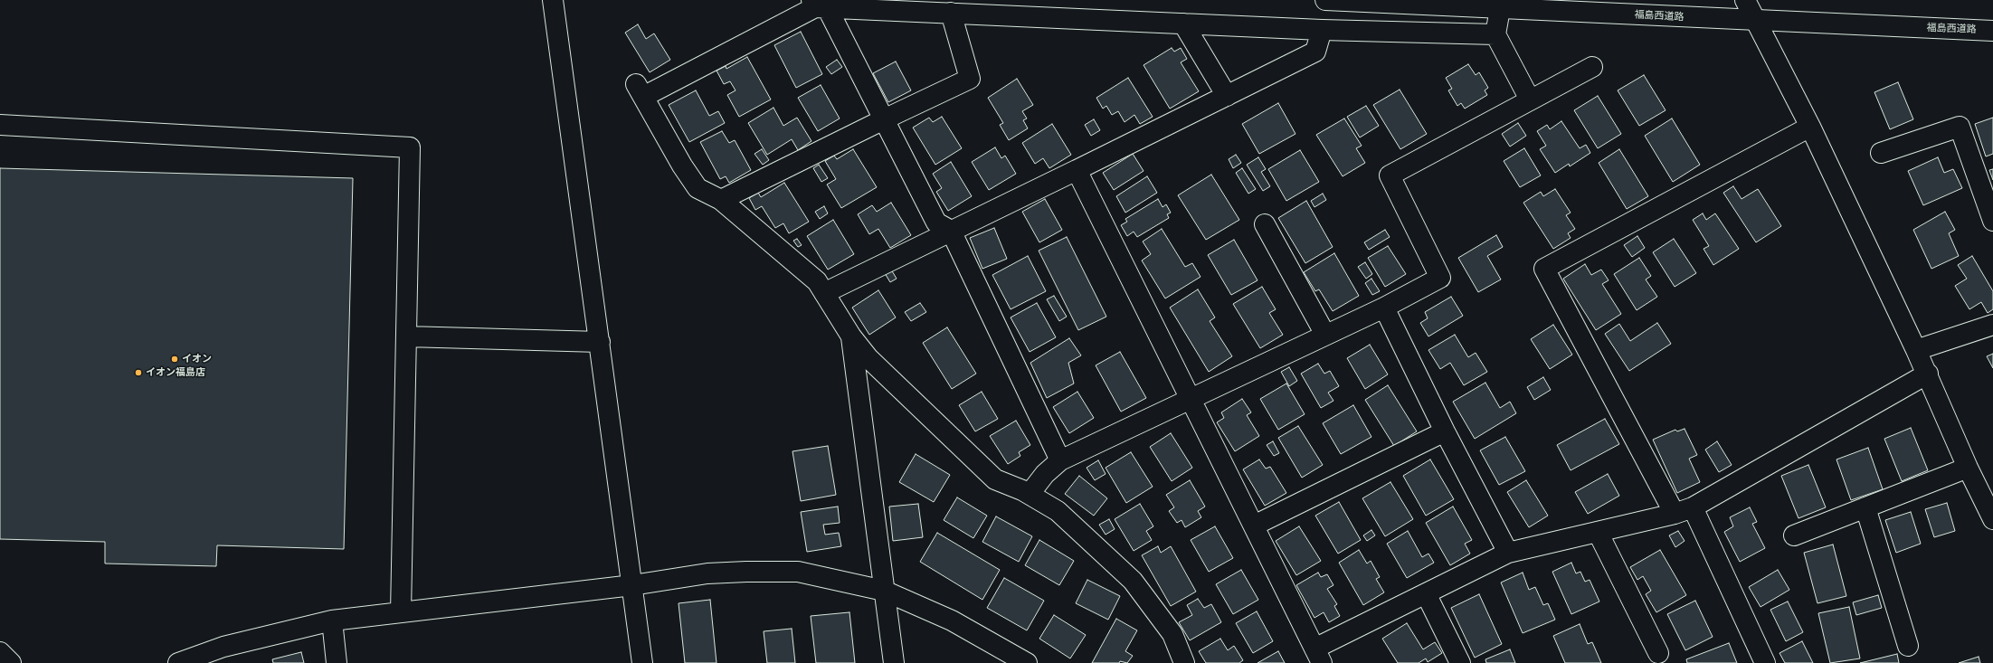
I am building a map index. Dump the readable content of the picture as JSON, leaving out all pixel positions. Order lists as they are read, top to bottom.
{
  "streets": {
    "main road": ["福島西道路"]
  },
  "places": ["イオン", "イオン福島店"]
}
